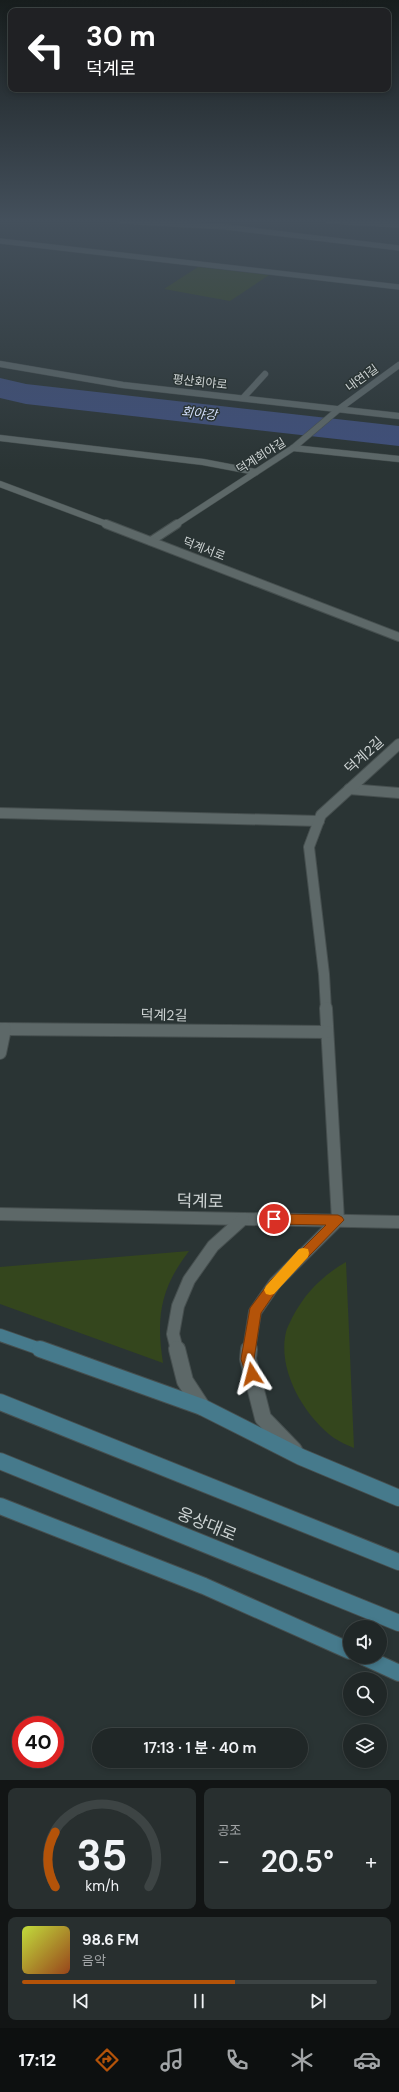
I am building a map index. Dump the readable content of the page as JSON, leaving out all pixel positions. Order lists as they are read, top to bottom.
{
  "streets": {
    "main road": ["웅상대로"],
    "street": [
      "내연1길",
      "평산회야로",
      "덕계회야길",
      "덕계서로",
      "덕계2길",
      "덕계로"
    ]
  },
  "crossings": [
    ["내연1길", "평산회야로"],
    ["내연1길", "덕계회야길"],
    ["덕계회야길", "덕계서로"],
    ["덕계2길", "덕계로"]
  ],
  "water": ["회야강"],
  "page": {
    "turn": ["30 m", "덕계로"],
    "limit": "40",
    "trip": "17:13 · 1 분 · 40 m",
    "tile": "공조",
    "heat": ["−", "20.5°", "+"],
    "song": ["98.6 FM", "음악"],
    "tabs": "17:12",
    "gauge": ["35", "km/h"]
  }
}
